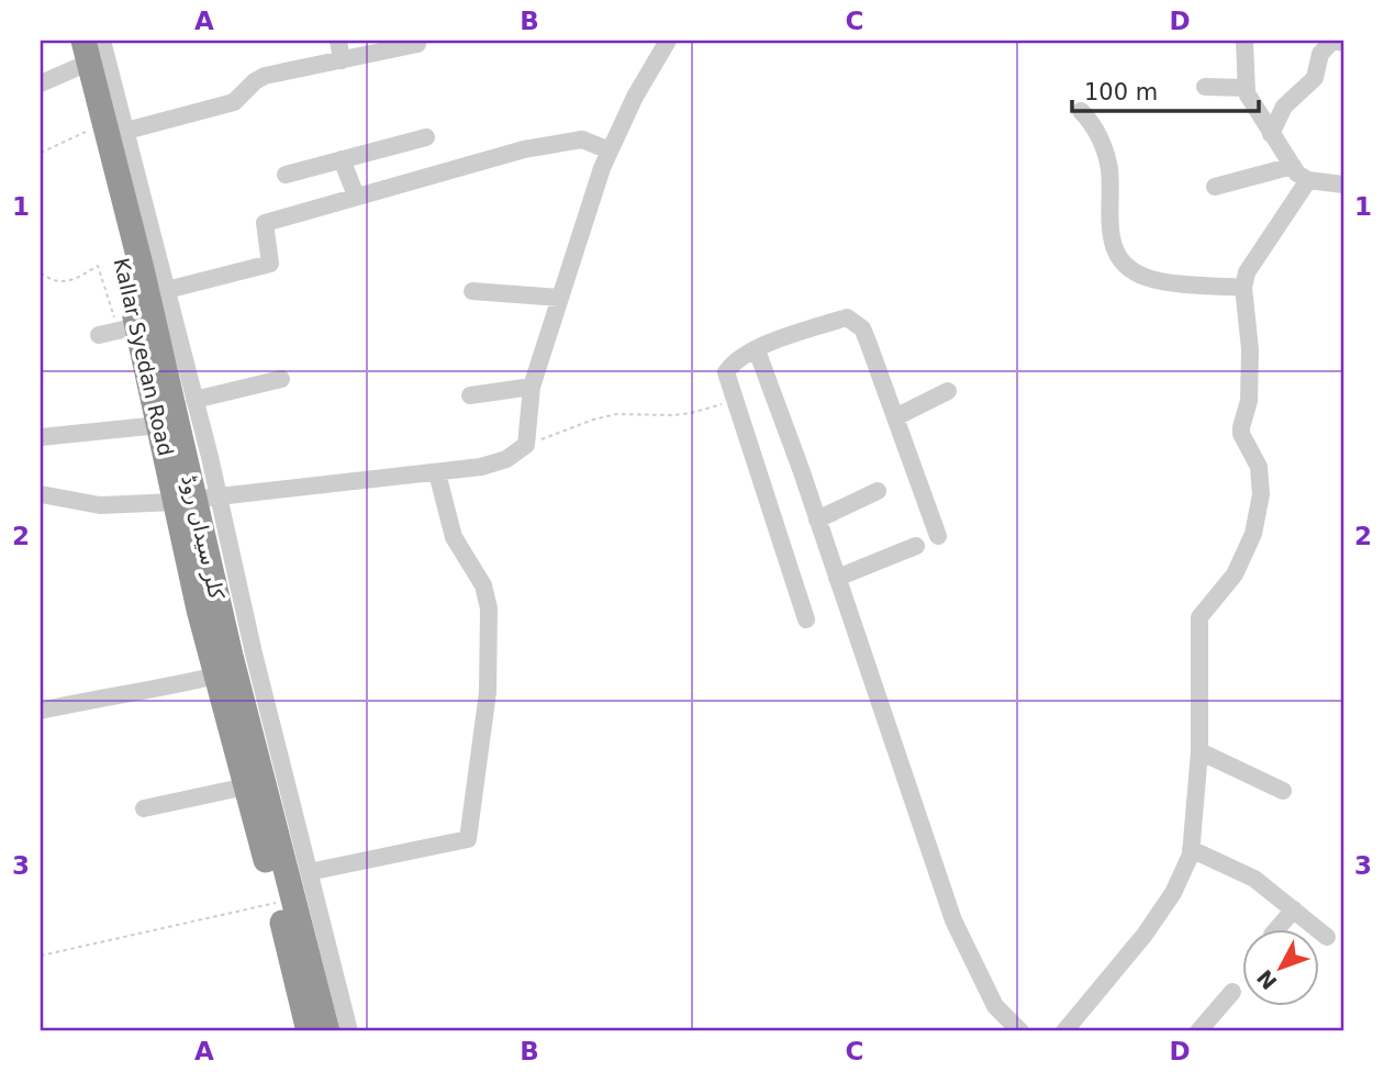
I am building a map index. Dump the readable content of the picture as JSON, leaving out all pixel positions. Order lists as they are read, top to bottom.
{
  "streets": {
    "highway": ["Kallar Syedan Road", "کلر سیداں روڈ"]
  },
  "crossings": [
    ["Kallar Syedan Road", "کلر سیداں روڈ"]
  ],
  "scale_bar": "100 m",
  "north": "bottom left",
  "grid": {
    "columns": [
      "A",
      "B",
      "C",
      "D"
    ],
    "rows": ["1", "2", "3"]
  }
}
